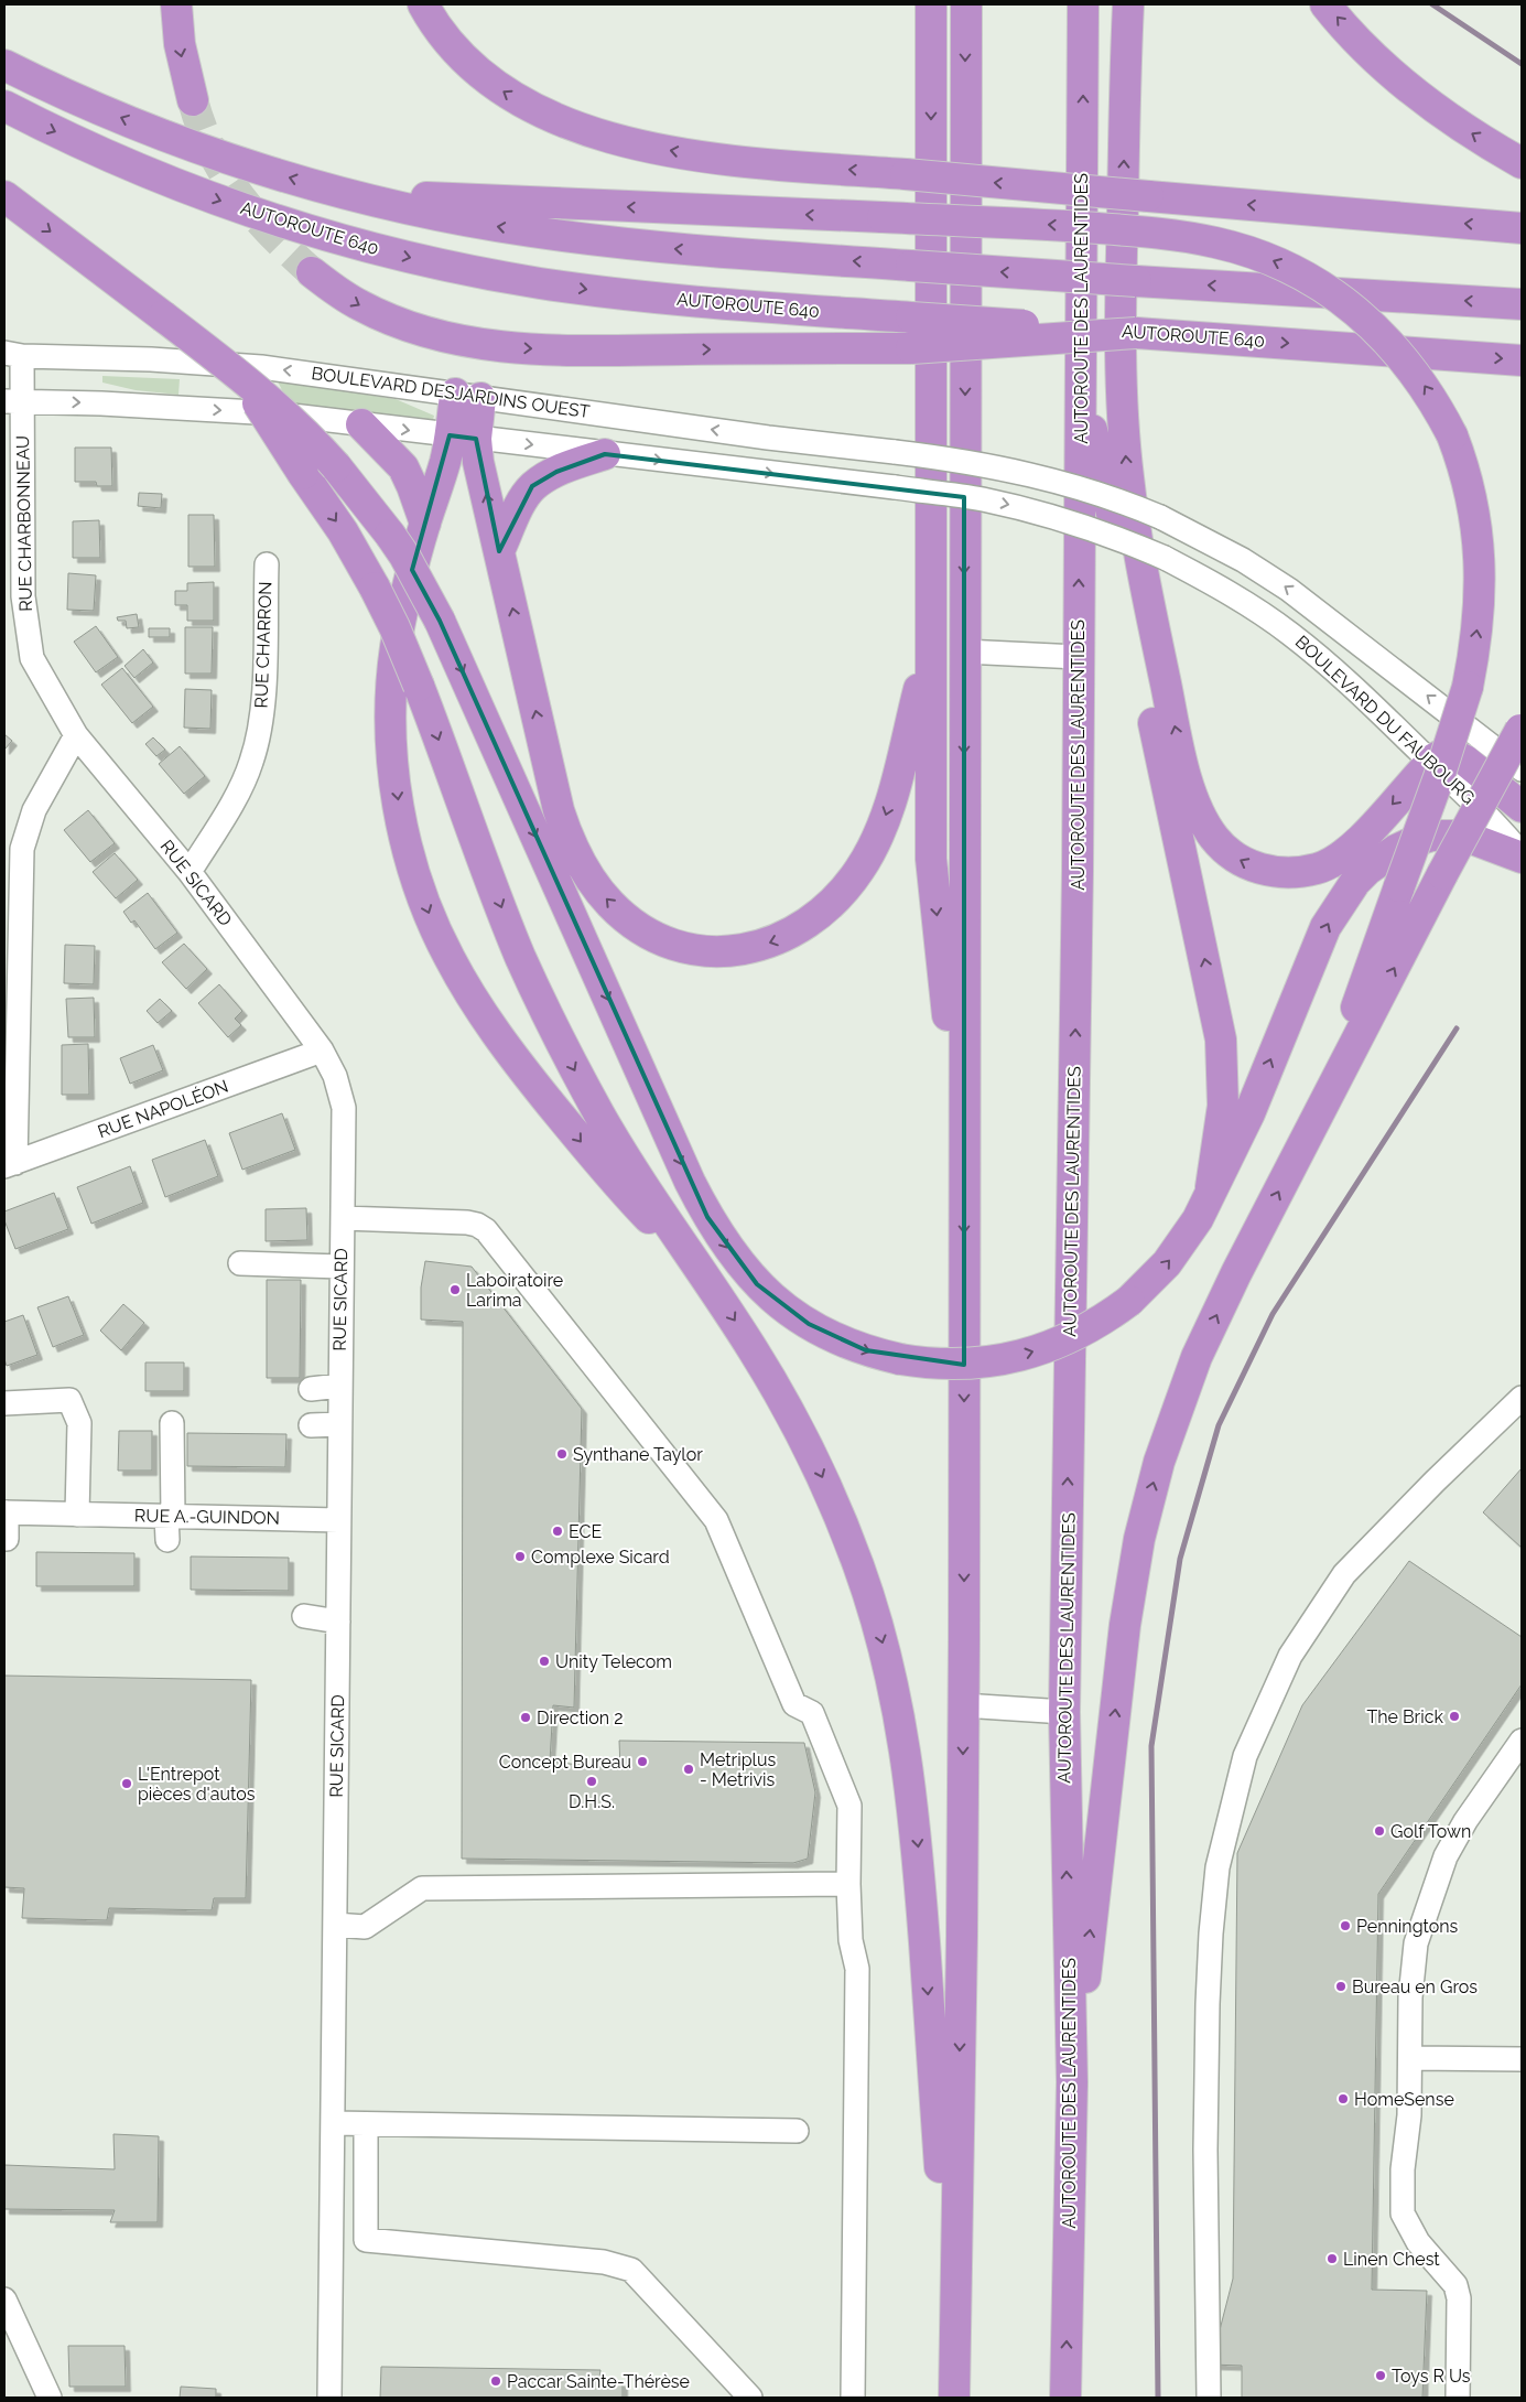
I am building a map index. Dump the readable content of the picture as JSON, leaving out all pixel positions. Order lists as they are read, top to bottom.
{
  "streets": {
    "highway": ["AUTOROUTE 640", "AUTOROUTE DES LAURENTIDES"],
    "street": [
      "BOULEVARD DESJARDINS OUEST",
      "RUE CHARBONNEAU",
      "RUE CHARRON",
      "BOULEVARD DU FAUBOURG",
      "RUE SICARD",
      "RUE NAPOLÉON",
      "RUE A.-GUINDON"
    ]
  },
  "crossings": [
    ["BOULEVARD DESJARDINS OUEST", "RUE CHARBONNEAU"],
    ["BOULEVARD DESJARDINS OUEST", "BOULEVARD DU FAUBOURG"],
    ["RUE CHARBONNEAU", "RUE SICARD"],
    ["RUE CHARRON", "RUE SICARD"],
    ["RUE SICARD", "RUE NAPOLÉON"],
    ["RUE SICARD", "RUE A.-GUINDON"]
  ],
  "places": [
    "Laboiratoire Larima",
    "Synthane Taylor",
    "ECE",
    "Complexe Sicard",
    "Unity Telecom",
    "The Brick",
    "Direction 2",
    "Concept Bureau",
    "Metriplus - Metrivis",
    "D.H.S.",
    "L'Entrepot pièces d'autos",
    "Golf Town",
    "Penningtons",
    "Bureau en Gros",
    "HomeSense",
    "Linen Chest",
    "Toys R Us",
    "Paccar Sainte-Thérèse"
  ]
}
